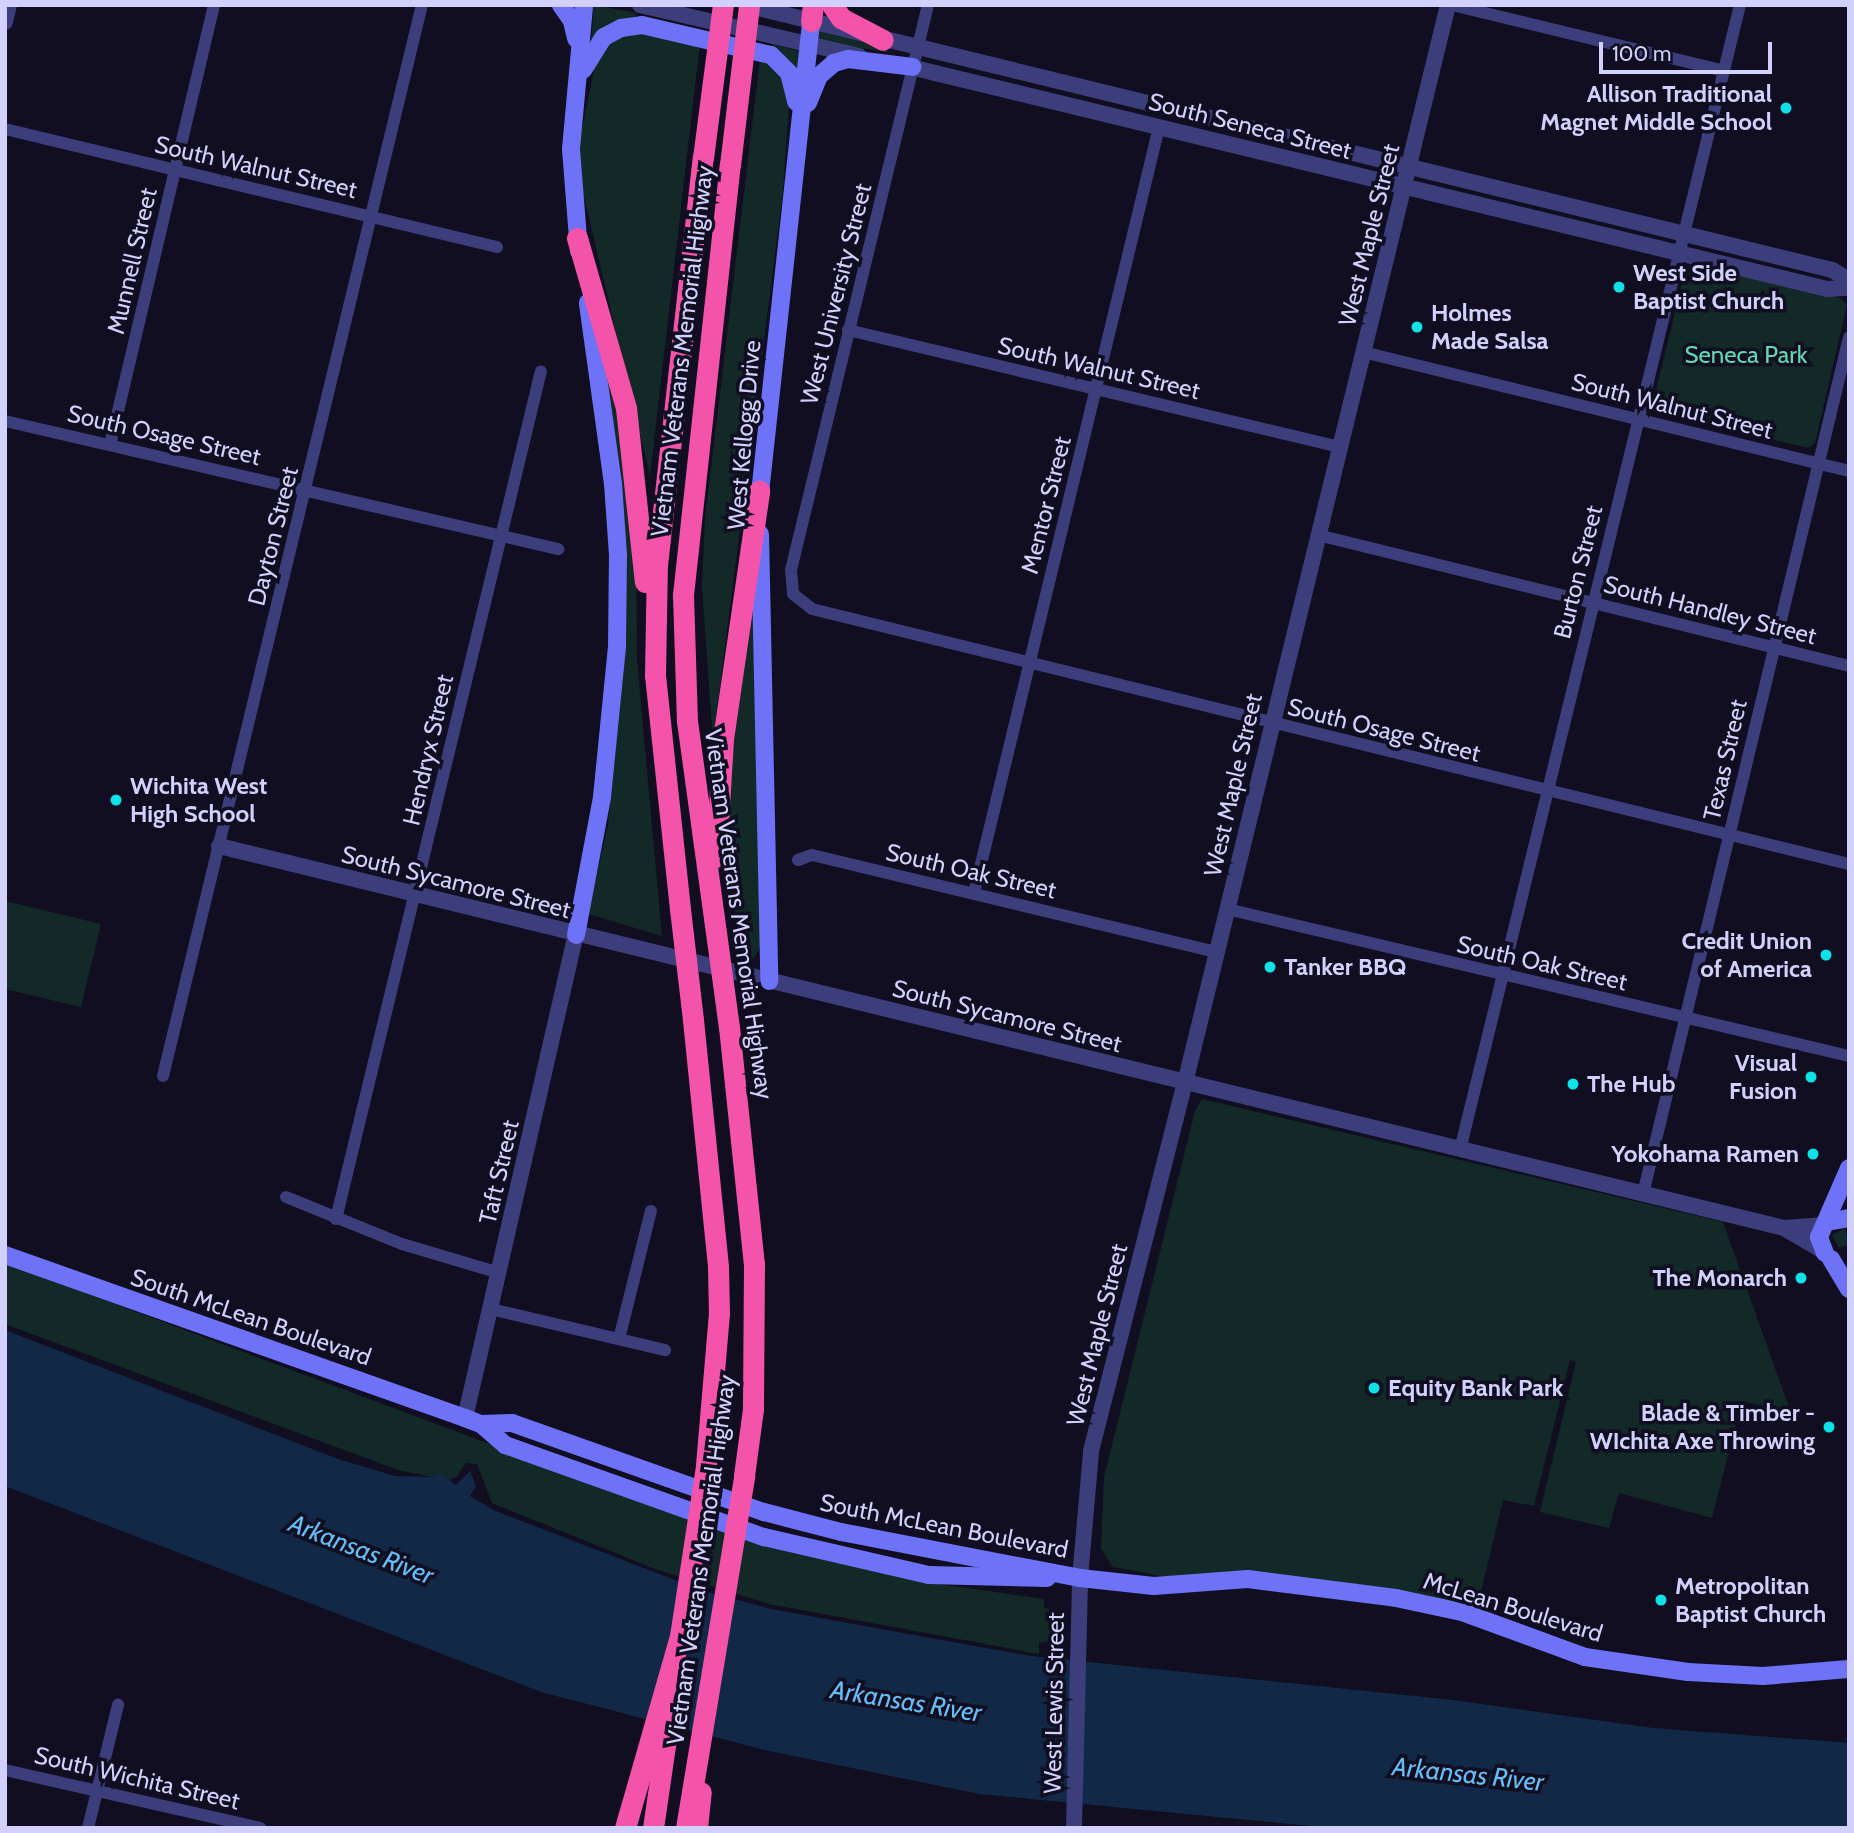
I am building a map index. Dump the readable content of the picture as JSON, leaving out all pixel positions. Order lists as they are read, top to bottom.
{
  "streets": {
    "highway": ["Vietnam Veterans Memorial Highway"],
    "main road": ["West Kellogg Drive", "South McLean Boulevard", "McLean Boulevard"],
    "street": [
      "South Seneca Street",
      "South Walnut Street",
      "West Maple Street",
      "Munnell Street",
      "West University Street",
      "South Osage Street",
      "Mentor Street",
      "Dayton Street",
      "Burton Street",
      "South Handley Street",
      "Hendryx Street",
      "Texas Street",
      "South Oak Street",
      "South Sycamore Street",
      "Taft Street",
      "West Lewis Street",
      "South Wichita Street"
    ]
  },
  "crossings": [
    ["South Seneca Street", "West Maple Street"],
    ["South Seneca Street", "West University Street"],
    ["South Seneca Street", "Vietnam Veterans Memorial Highway"],
    ["South Seneca Street", "West Kellogg Drive"],
    ["South Seneca Street", "Mentor Street"],
    ["South Seneca Street", "Burton Street"],
    ["South Walnut Street", "West Maple Street"],
    ["South Walnut Street", "Munnell Street"],
    ["South Walnut Street", "West University Street"],
    ["South Walnut Street", "Mentor Street"],
    ["South Walnut Street", "Dayton Street"],
    ["South Walnut Street", "Burton Street"],
    ["South Walnut Street", "Texas Street"],
    ["West Maple Street", "South Osage Street"],
    ["West Maple Street", "South Handley Street"],
    ["West Maple Street", "South Oak Street"],
    ["West Maple Street", "South Sycamore Street"],
    ["West Maple Street", "South McLean Boulevard"],
    ["West Maple Street", "McLean Boulevard"],
    ["West Maple Street", "West Lewis Street"],
    ["Munnell Street", "South Osage Street"],
    ["West University Street", "South Osage Street"],
    ["South Osage Street", "Mentor Street"],
    ["South Osage Street", "Dayton Street"],
    ["South Osage Street", "Burton Street"],
    ["South Osage Street", "Hendryx Street"],
    ["South Osage Street", "Texas Street"],
    ["West Kellogg Drive", "South Sycamore Street"],
    ["Mentor Street", "South Oak Street"],
    ["Dayton Street", "South Sycamore Street"],
    ["Burton Street", "South Handley Street"],
    ["Burton Street", "South Oak Street"],
    ["Burton Street", "South Sycamore Street"],
    ["South Handley Street", "Texas Street"],
    ["Hendryx Street", "South Sycamore Street"],
    ["Texas Street", "South Oak Street"],
    ["Texas Street", "South Sycamore Street"],
    ["South Sycamore Street", "Taft Street"],
    ["Taft Street", "South McLean Boulevard"],
    ["South McLean Boulevard", "McLean Boulevard"],
    ["South McLean Boulevard", "West Lewis Street"],
    ["McLean Boulevard", "West Lewis Street"]
  ],
  "water": ["Arkansas River"],
  "parks": ["Seneca Park"],
  "places": [
    "Allison Traditional Magnet Middle School",
    "West Side Baptist Church",
    "Holmes Made Salsa",
    "Wichita West High School",
    "Credit Union of America",
    "Tanker BBQ",
    "Visual Fusion",
    "The Hub",
    "Yokohama Ramen",
    "The Monarch",
    "Equity Bank Park",
    "Blade & Timber - WIchita Axe Throwing",
    "Metropolitan Baptist Church"
  ],
  "scale_bar": "100 m"
}
